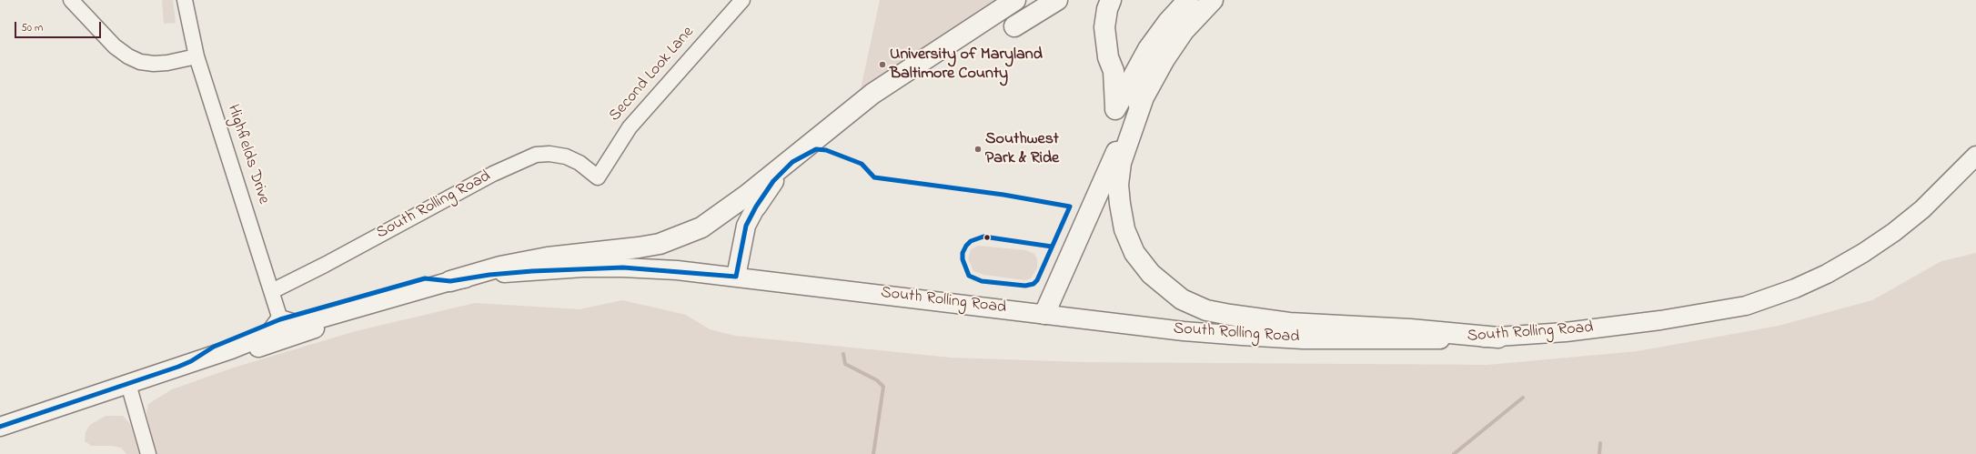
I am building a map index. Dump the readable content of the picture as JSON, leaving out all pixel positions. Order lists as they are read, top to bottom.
{
  "streets": {
    "main road": ["South Rolling Road"],
    "street": ["Second Look Lane", "Highfields Drive"]
  },
  "crossings": [
    ["Second Look Lane", "South Rolling Road"],
    ["Highfields Drive", "South Rolling Road"]
  ],
  "places": ["University of Maryland Baltimore County", "Southwest Park & Ride"],
  "scale_bar": "50 m"
}
